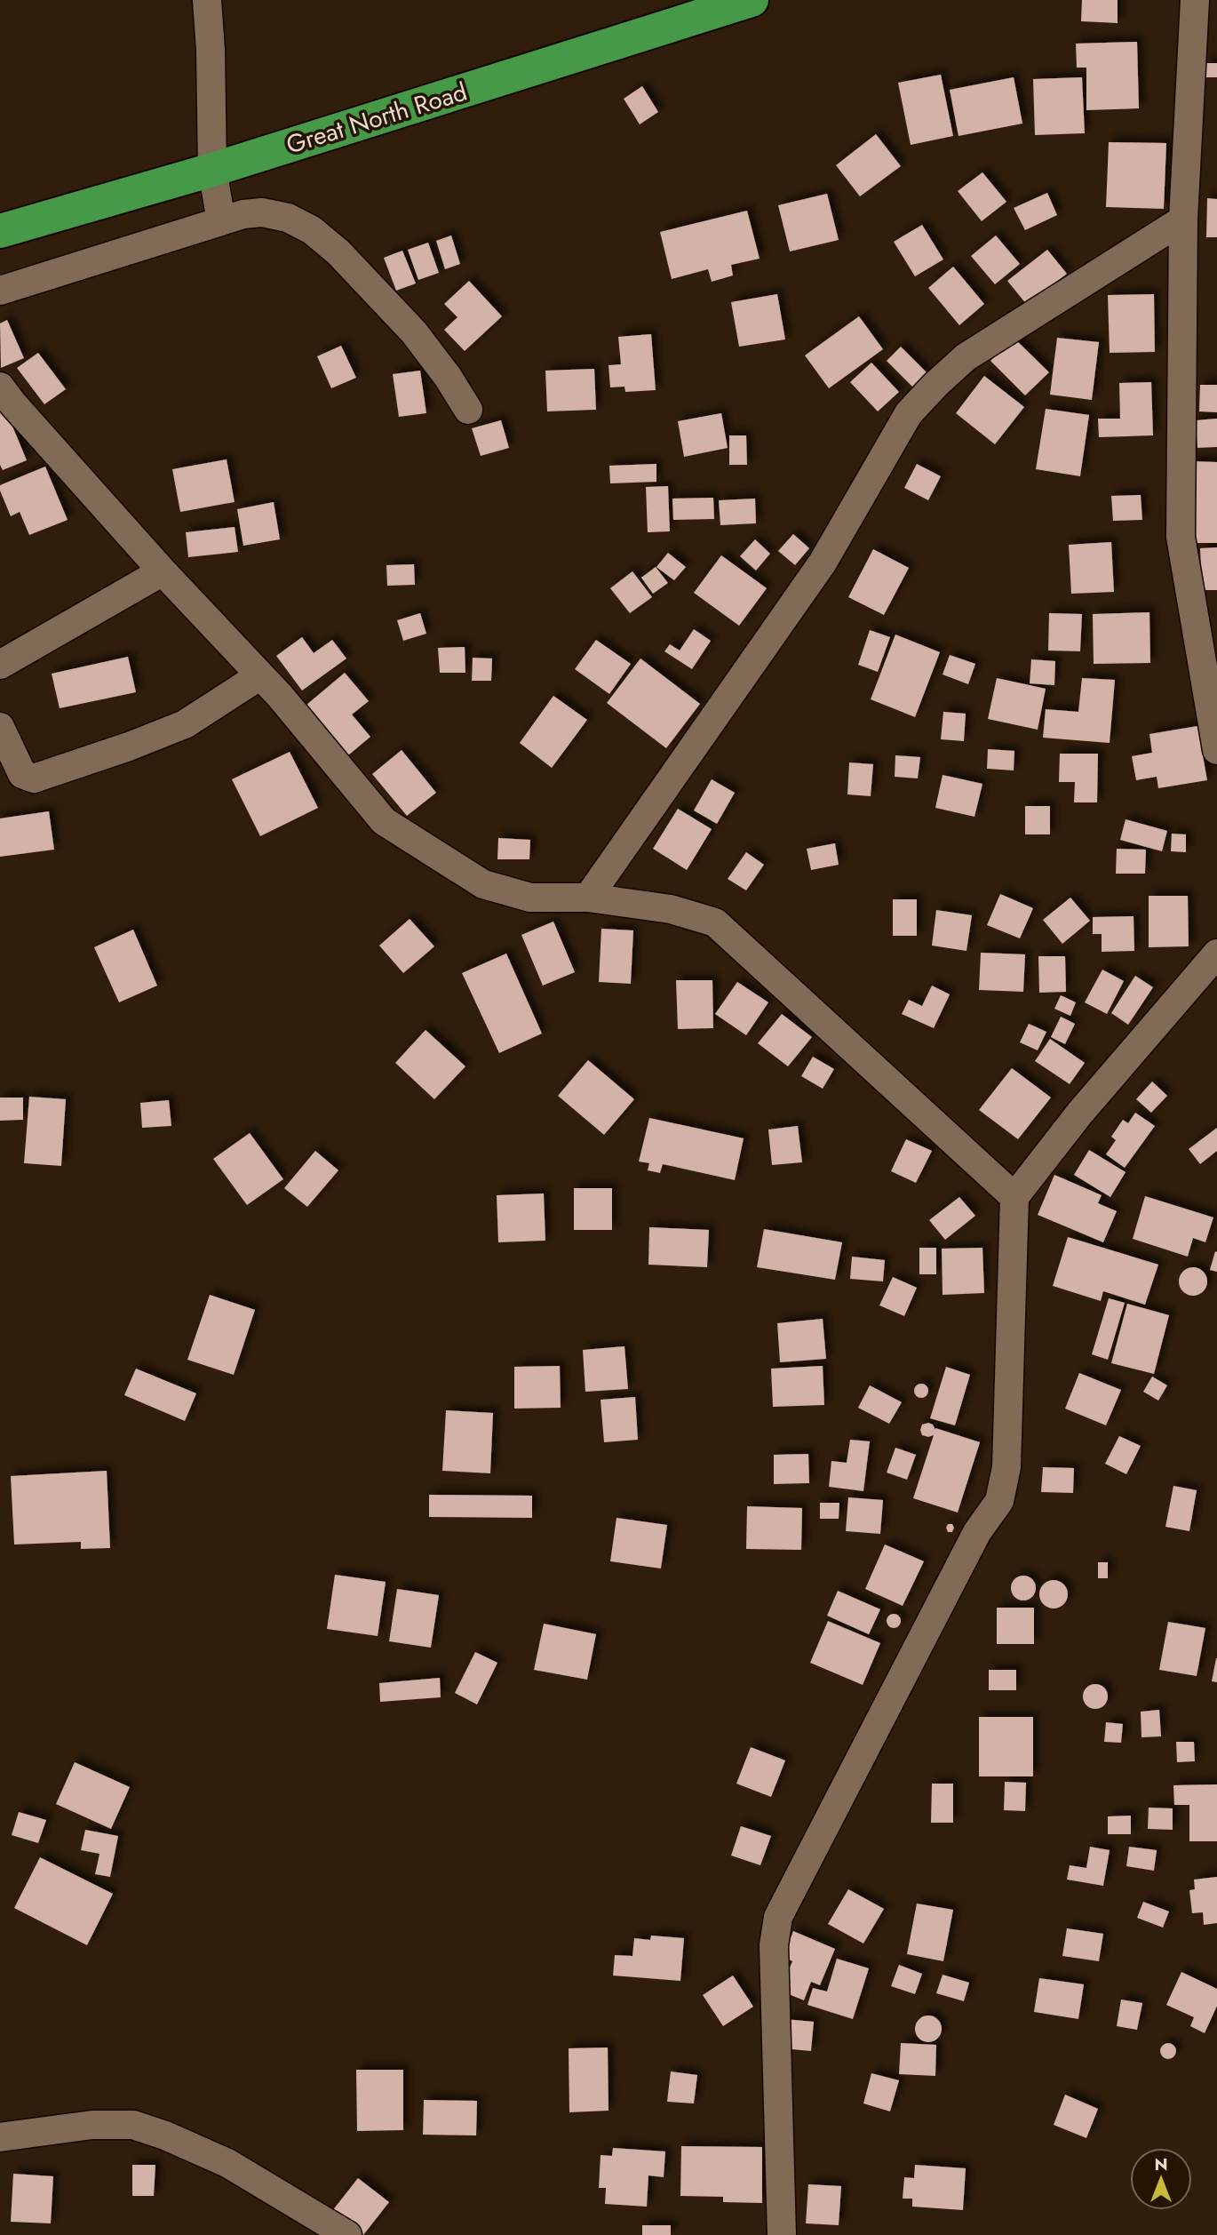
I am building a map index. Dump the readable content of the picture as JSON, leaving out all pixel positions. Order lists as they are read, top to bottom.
{
  "streets": {
    "highway": ["Great North Road"]
  },
  "north": "top"
}
